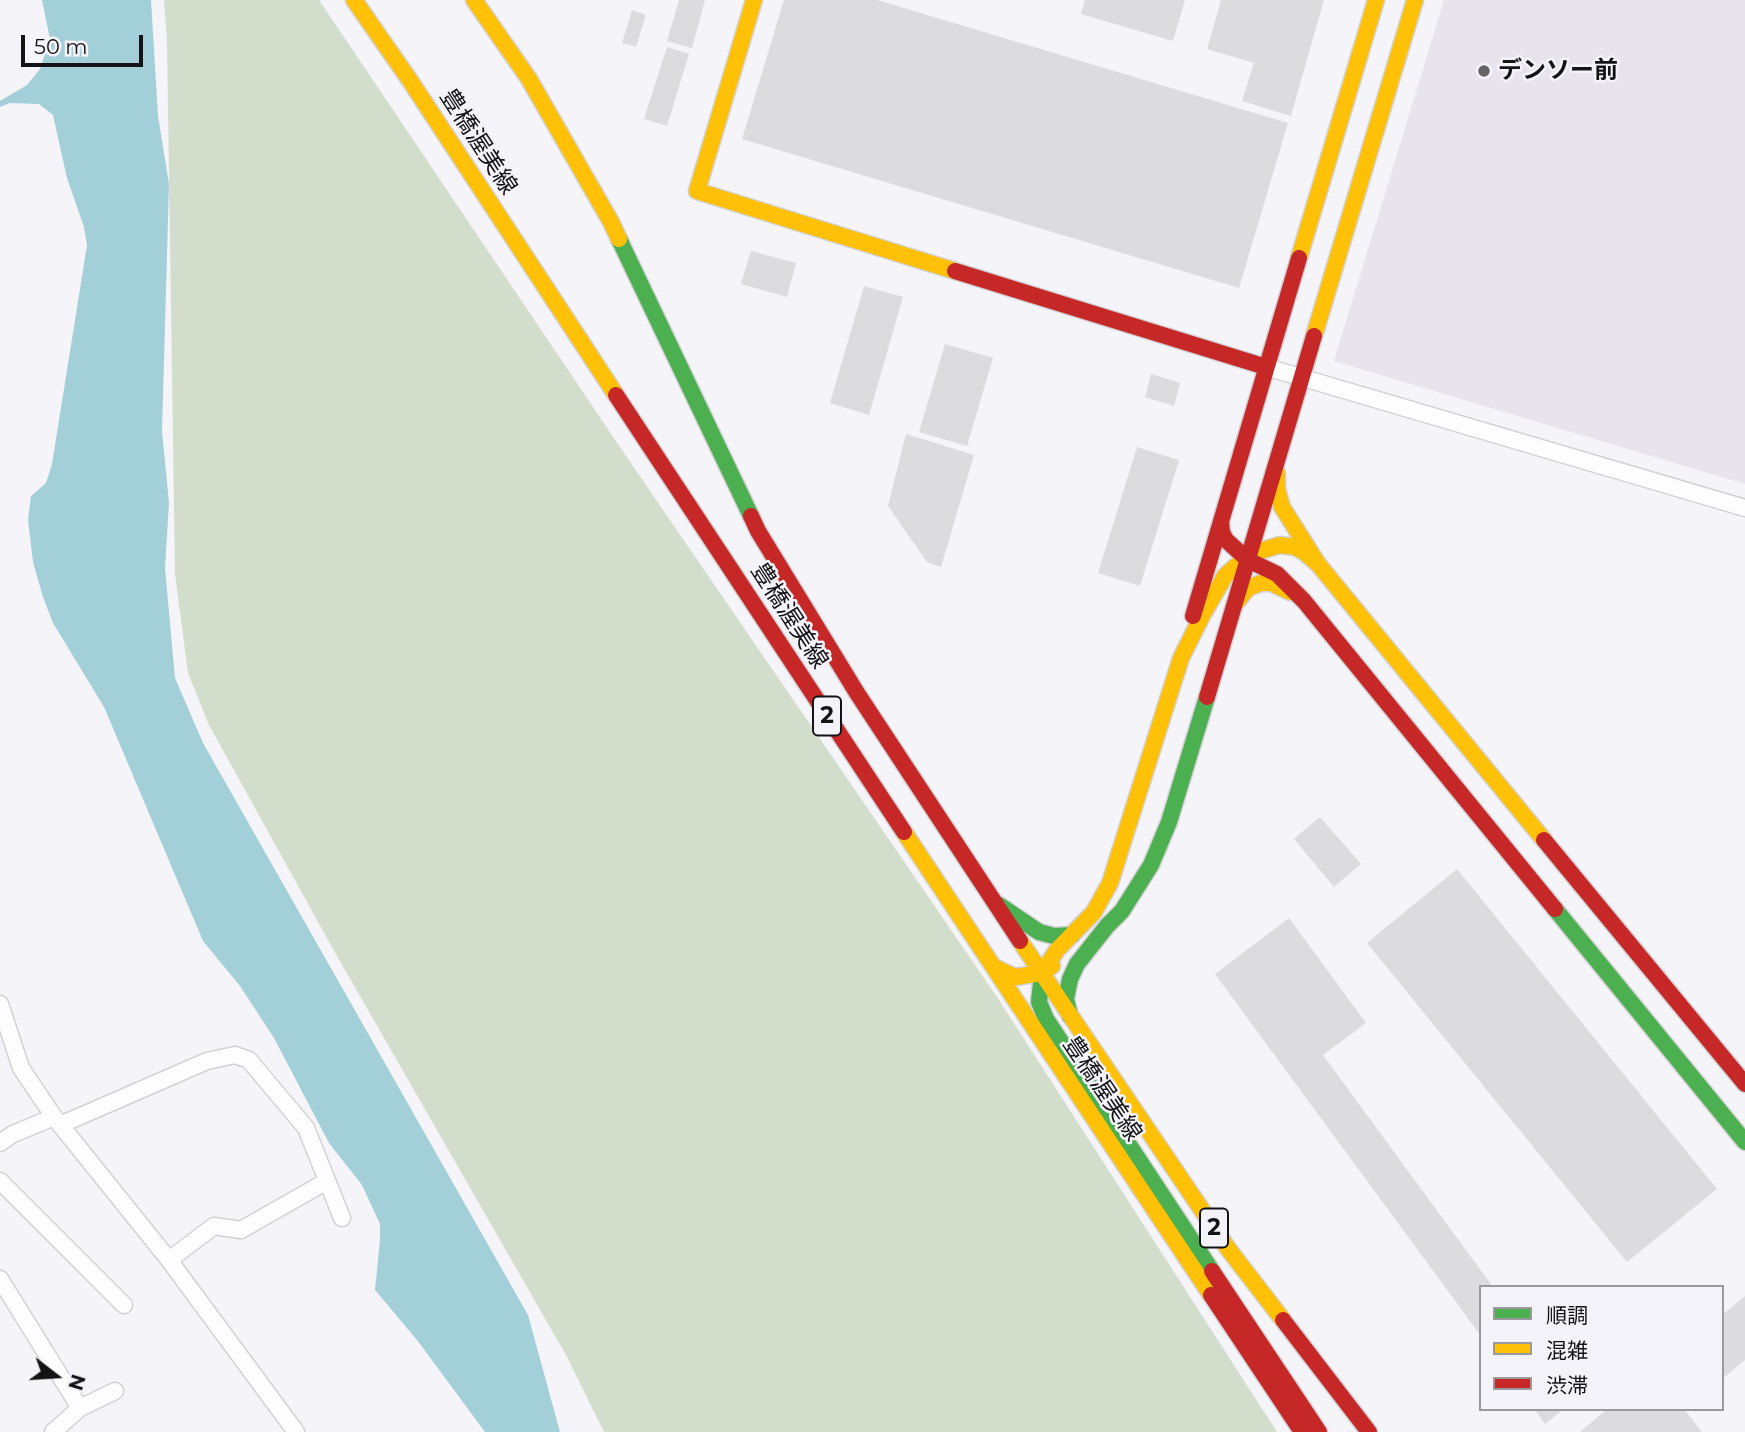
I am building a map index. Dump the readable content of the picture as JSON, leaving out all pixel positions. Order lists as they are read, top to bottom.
{
  "streets": {
    "street": ["豊橋渥美線", "2"]
  },
  "places": ["デンソー前"],
  "legend": ["順調", "混雑", "渋滞"],
  "scale_bar": "50 m",
  "north": "right"
}
